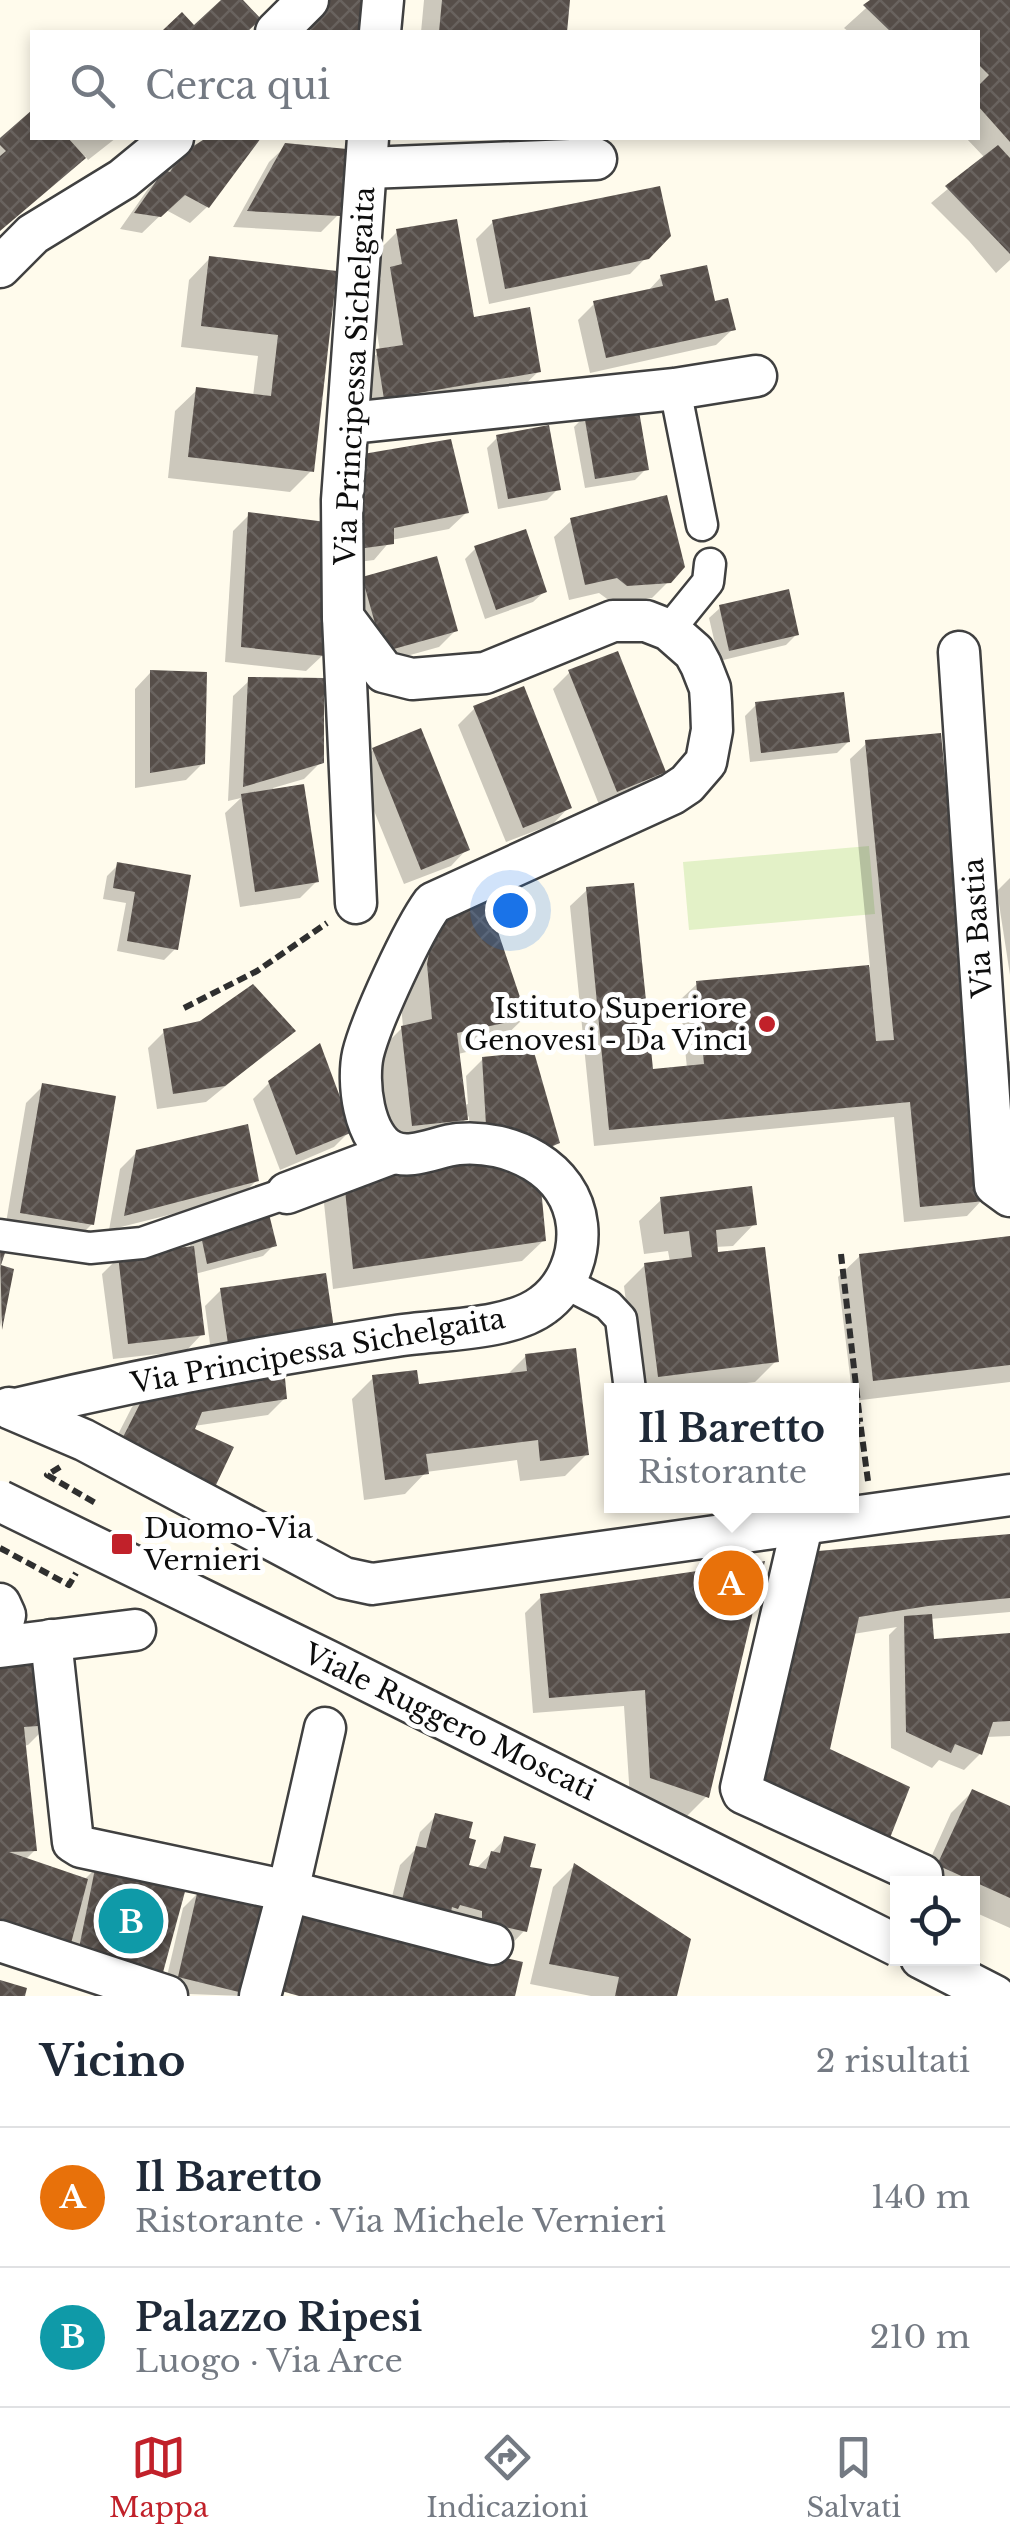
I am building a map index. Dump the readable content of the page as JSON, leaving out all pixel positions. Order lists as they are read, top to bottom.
{
  "streets": {
    "street": ["Via Principessa Sichelgaita", "Via Bastia", "Viale Ruggero Moscati"]
  },
  "places": {
    "other": ["Istituto Superiore Genovesi - Da Vinci"],
    "transit": ["Duomo-Via Vernieri"]
  },
  "page": {
    "search": "Cerca qui",
    "popup": ["Il Baretto", "Ristorante"],
    "pins": ["A", "B"],
    "heading": ["Vicino", "2 risultati"],
    "list": [
      {
        "mark": "A",
        "name": "Il Baretto",
        "note": "Ristorante · Via Michele Vernieri",
        "value": "140 m"
      },
      {
        "mark": "B",
        "name": "Palazzo Ripesi",
        "note": "Luogo · Via Arce",
        "value": "210 m"
      }
    ],
    "nav": ["Mappa", "Indicazioni", "Salvati"]
  }
}
